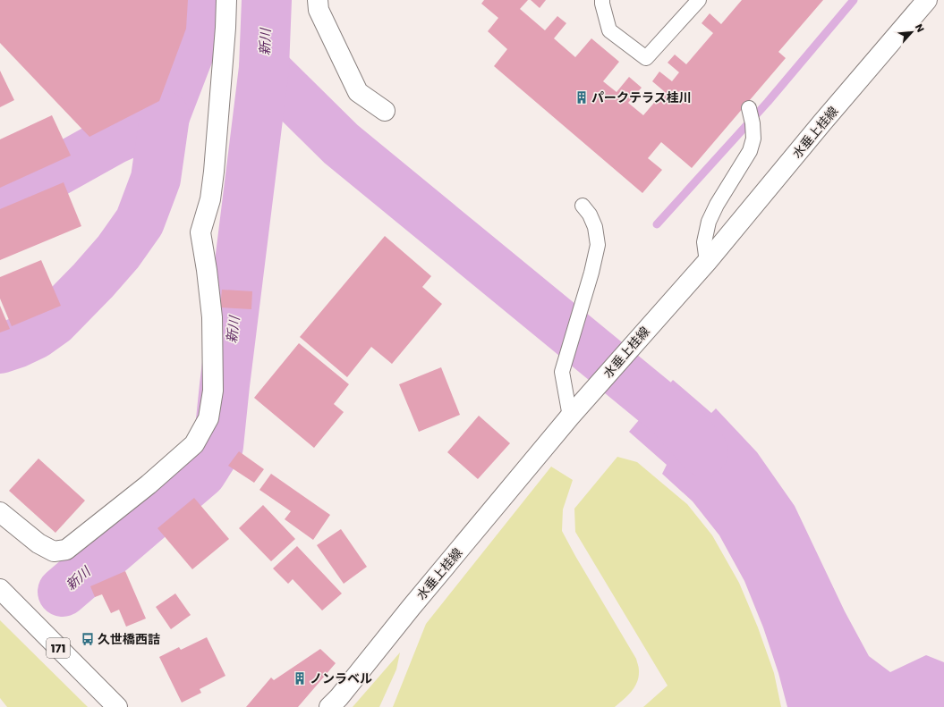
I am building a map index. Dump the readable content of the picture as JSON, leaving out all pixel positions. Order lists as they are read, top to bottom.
{
  "streets": {
    "main road": ["水垂上桂線", "171"]
  },
  "water": ["新川"],
  "places": {
    "building": ["パークテラス桂川", "ノンラベル"],
    "bus stop": ["久世橋西詰"]
  },
  "north": "top right"
}
